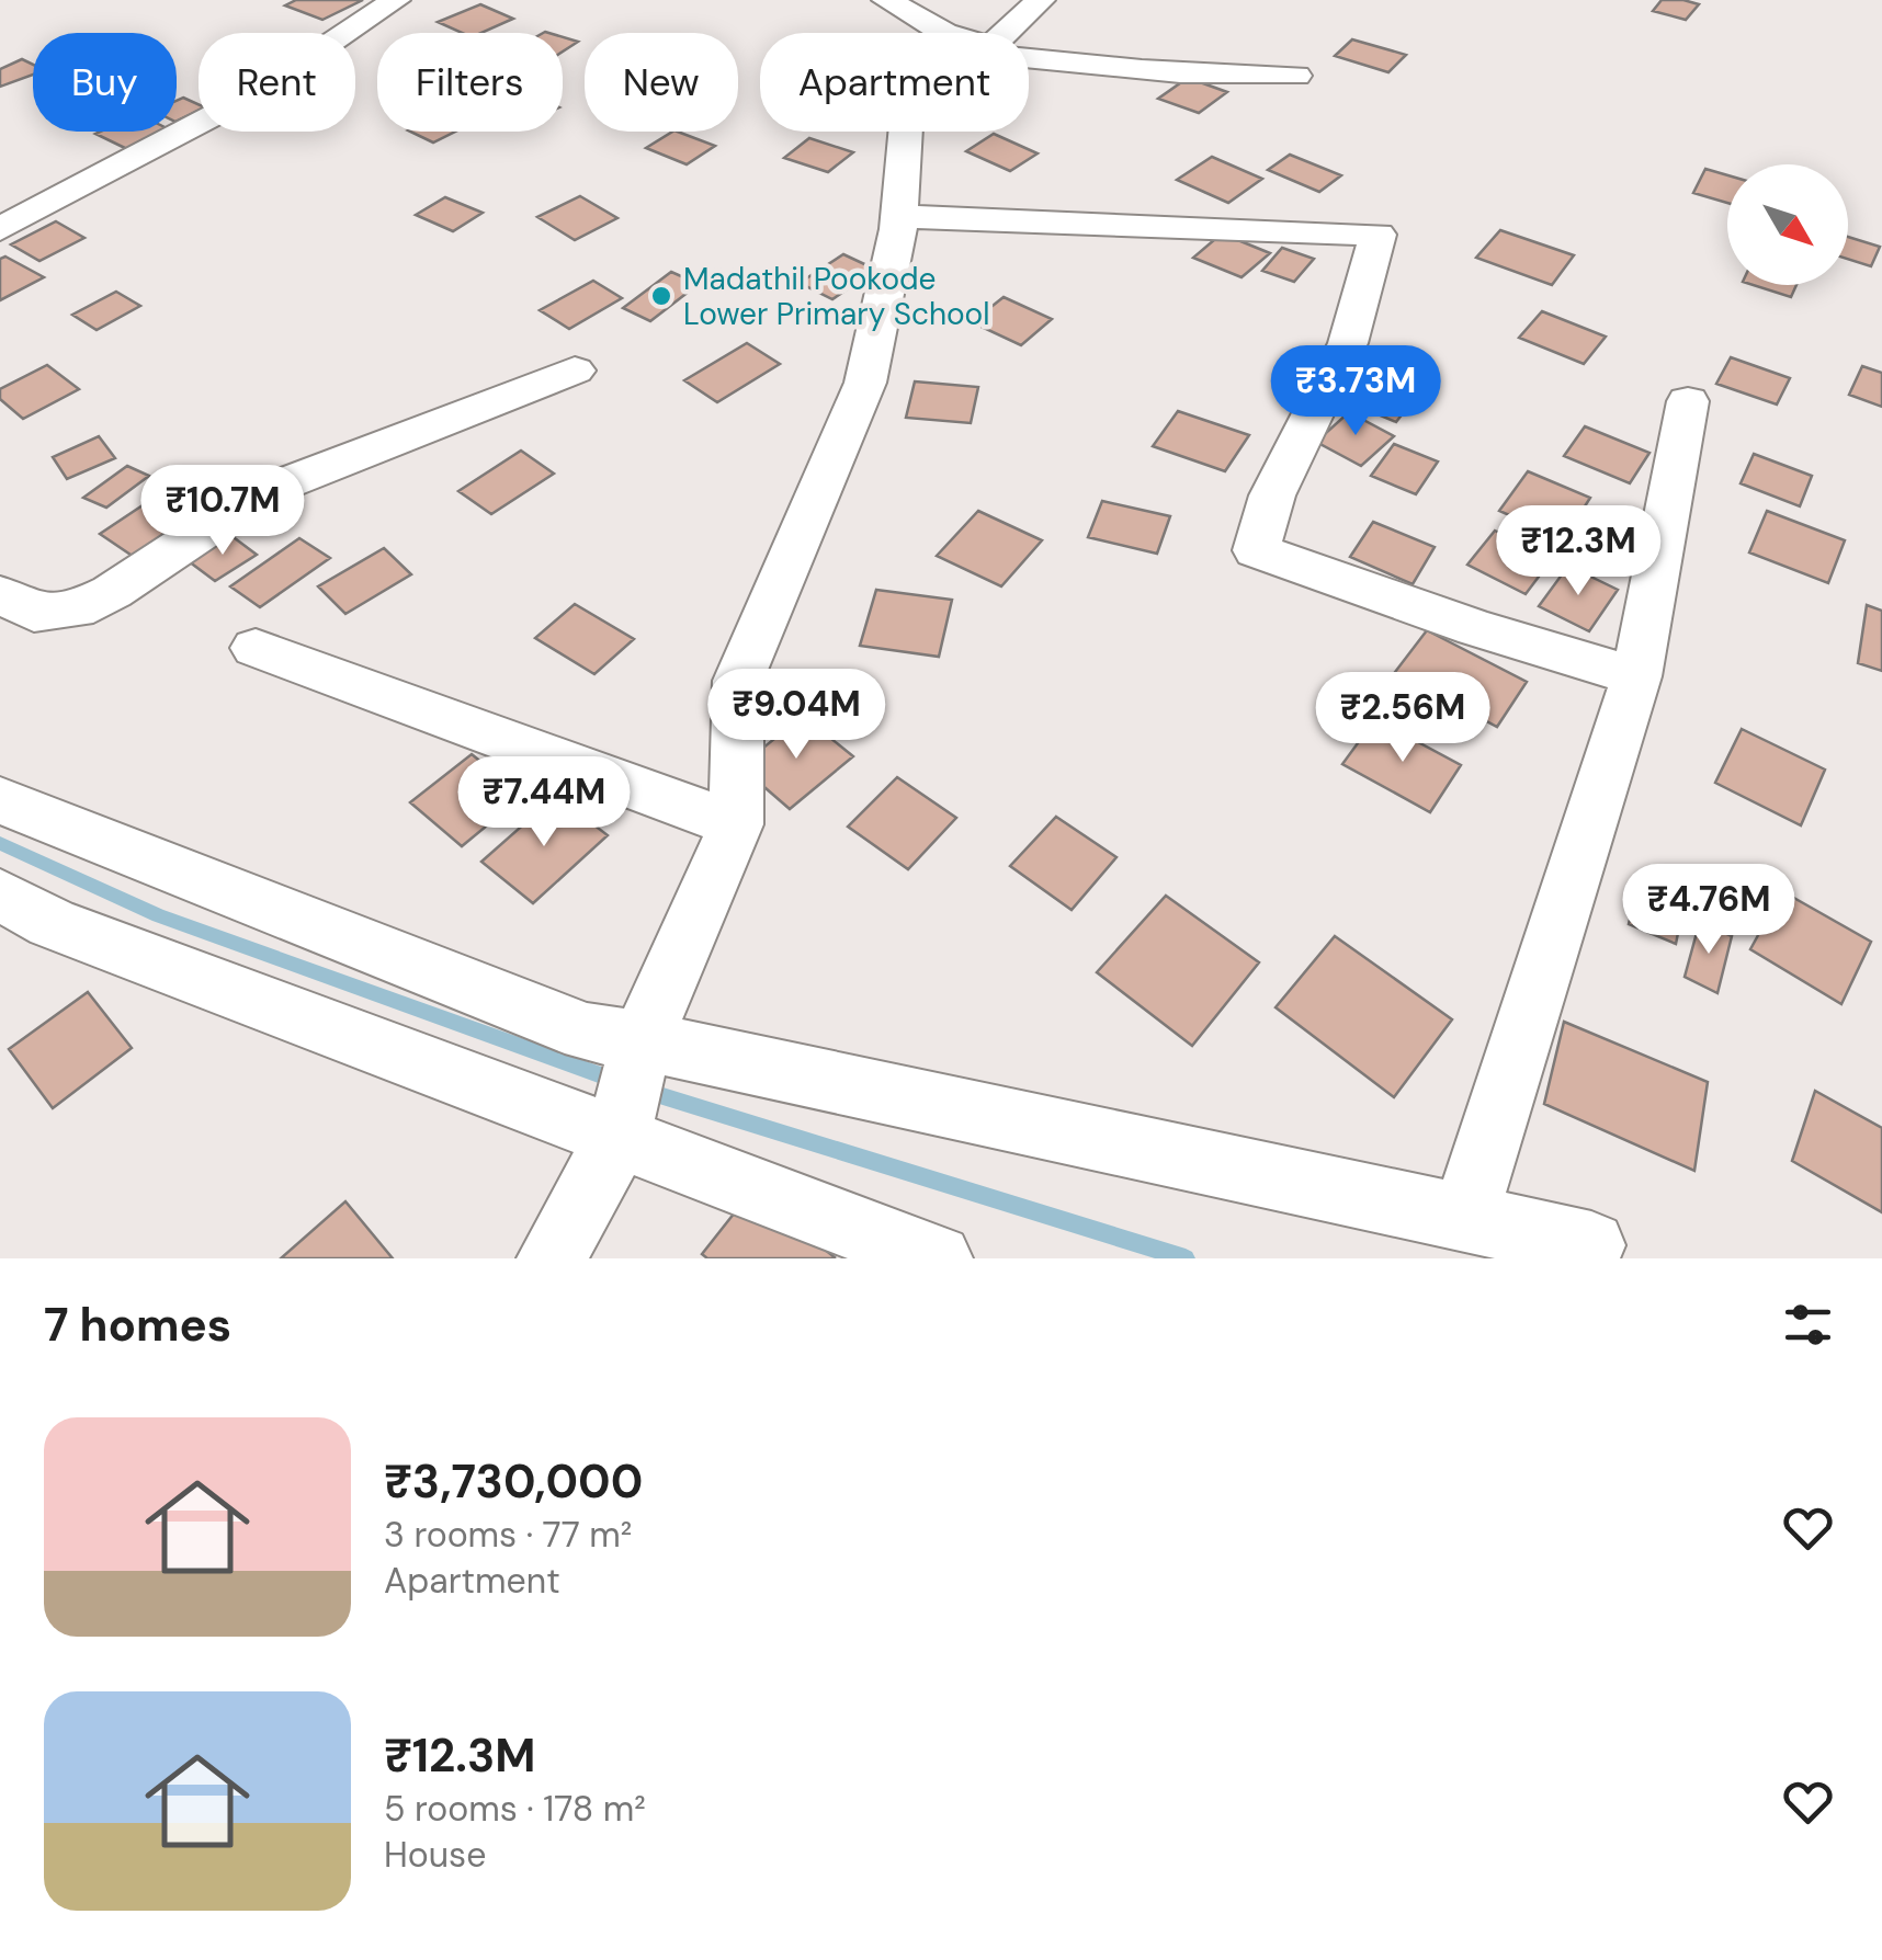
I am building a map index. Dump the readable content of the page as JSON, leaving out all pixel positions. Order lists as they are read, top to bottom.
{
  "places": ["Madathil Pookode Lower Primary School"],
  "north": "bottom right",
  "page": {
    "chip": [
      "Buy",
      "Rent",
      "Filters",
      "New",
      "Apartment"
    ],
    "price": [
      "₹3.73M",
      "₹10.7M",
      "₹12.3M",
      "₹9.04M",
      "₹2.56M",
      "₹7.44M",
      "₹4.76M"
    ],
    "heading": "7 homes",
    "list": [
      {
        "name": "₹3,730,000",
        "note": "3 rooms · 77 m² · Apartment"
      },
      {
        "name": "₹12.3M",
        "note": "5 rooms · 178 m² · House"
      }
    ]
  }
}
